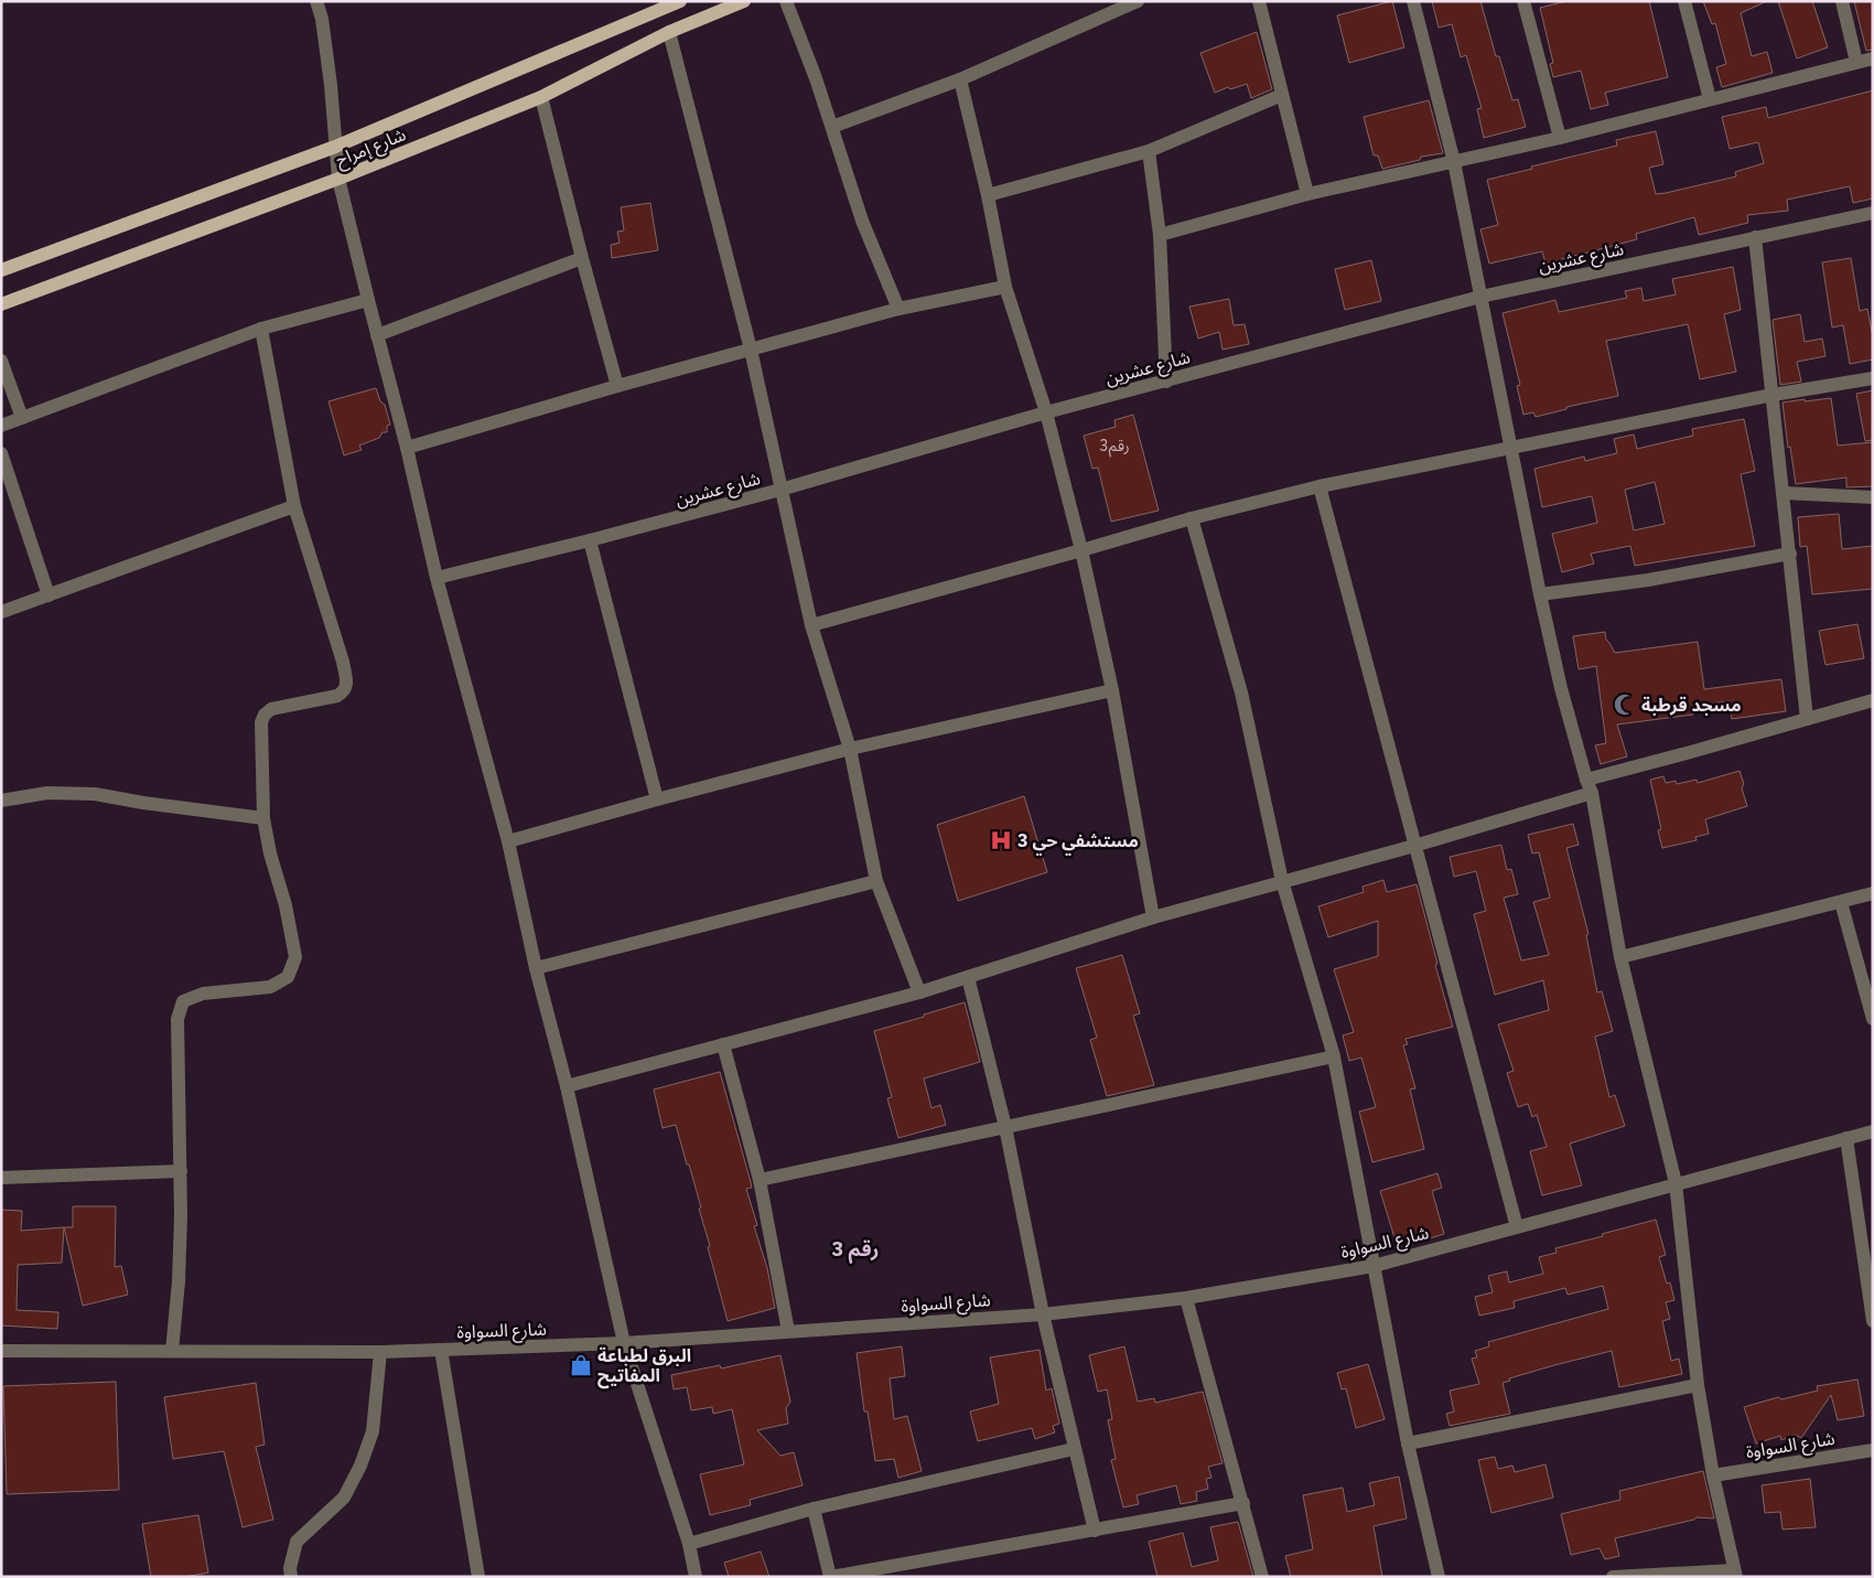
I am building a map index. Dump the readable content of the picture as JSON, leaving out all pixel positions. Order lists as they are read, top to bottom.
{
  "streets": {
    "main road": ["شارع إمراح"],
    "street": ["شارع عشرين", "شارع السواوة"]
  },
  "districts": ["رقم 3"],
  "places": {
    "mosque": ["مسجد قرطبة"],
    "hospital": ["مستشفي حي 3"],
    "shop": ["البرق لطباعة المفاتيح"]
  },
  "house_numbers": ["رقم3"]
}
